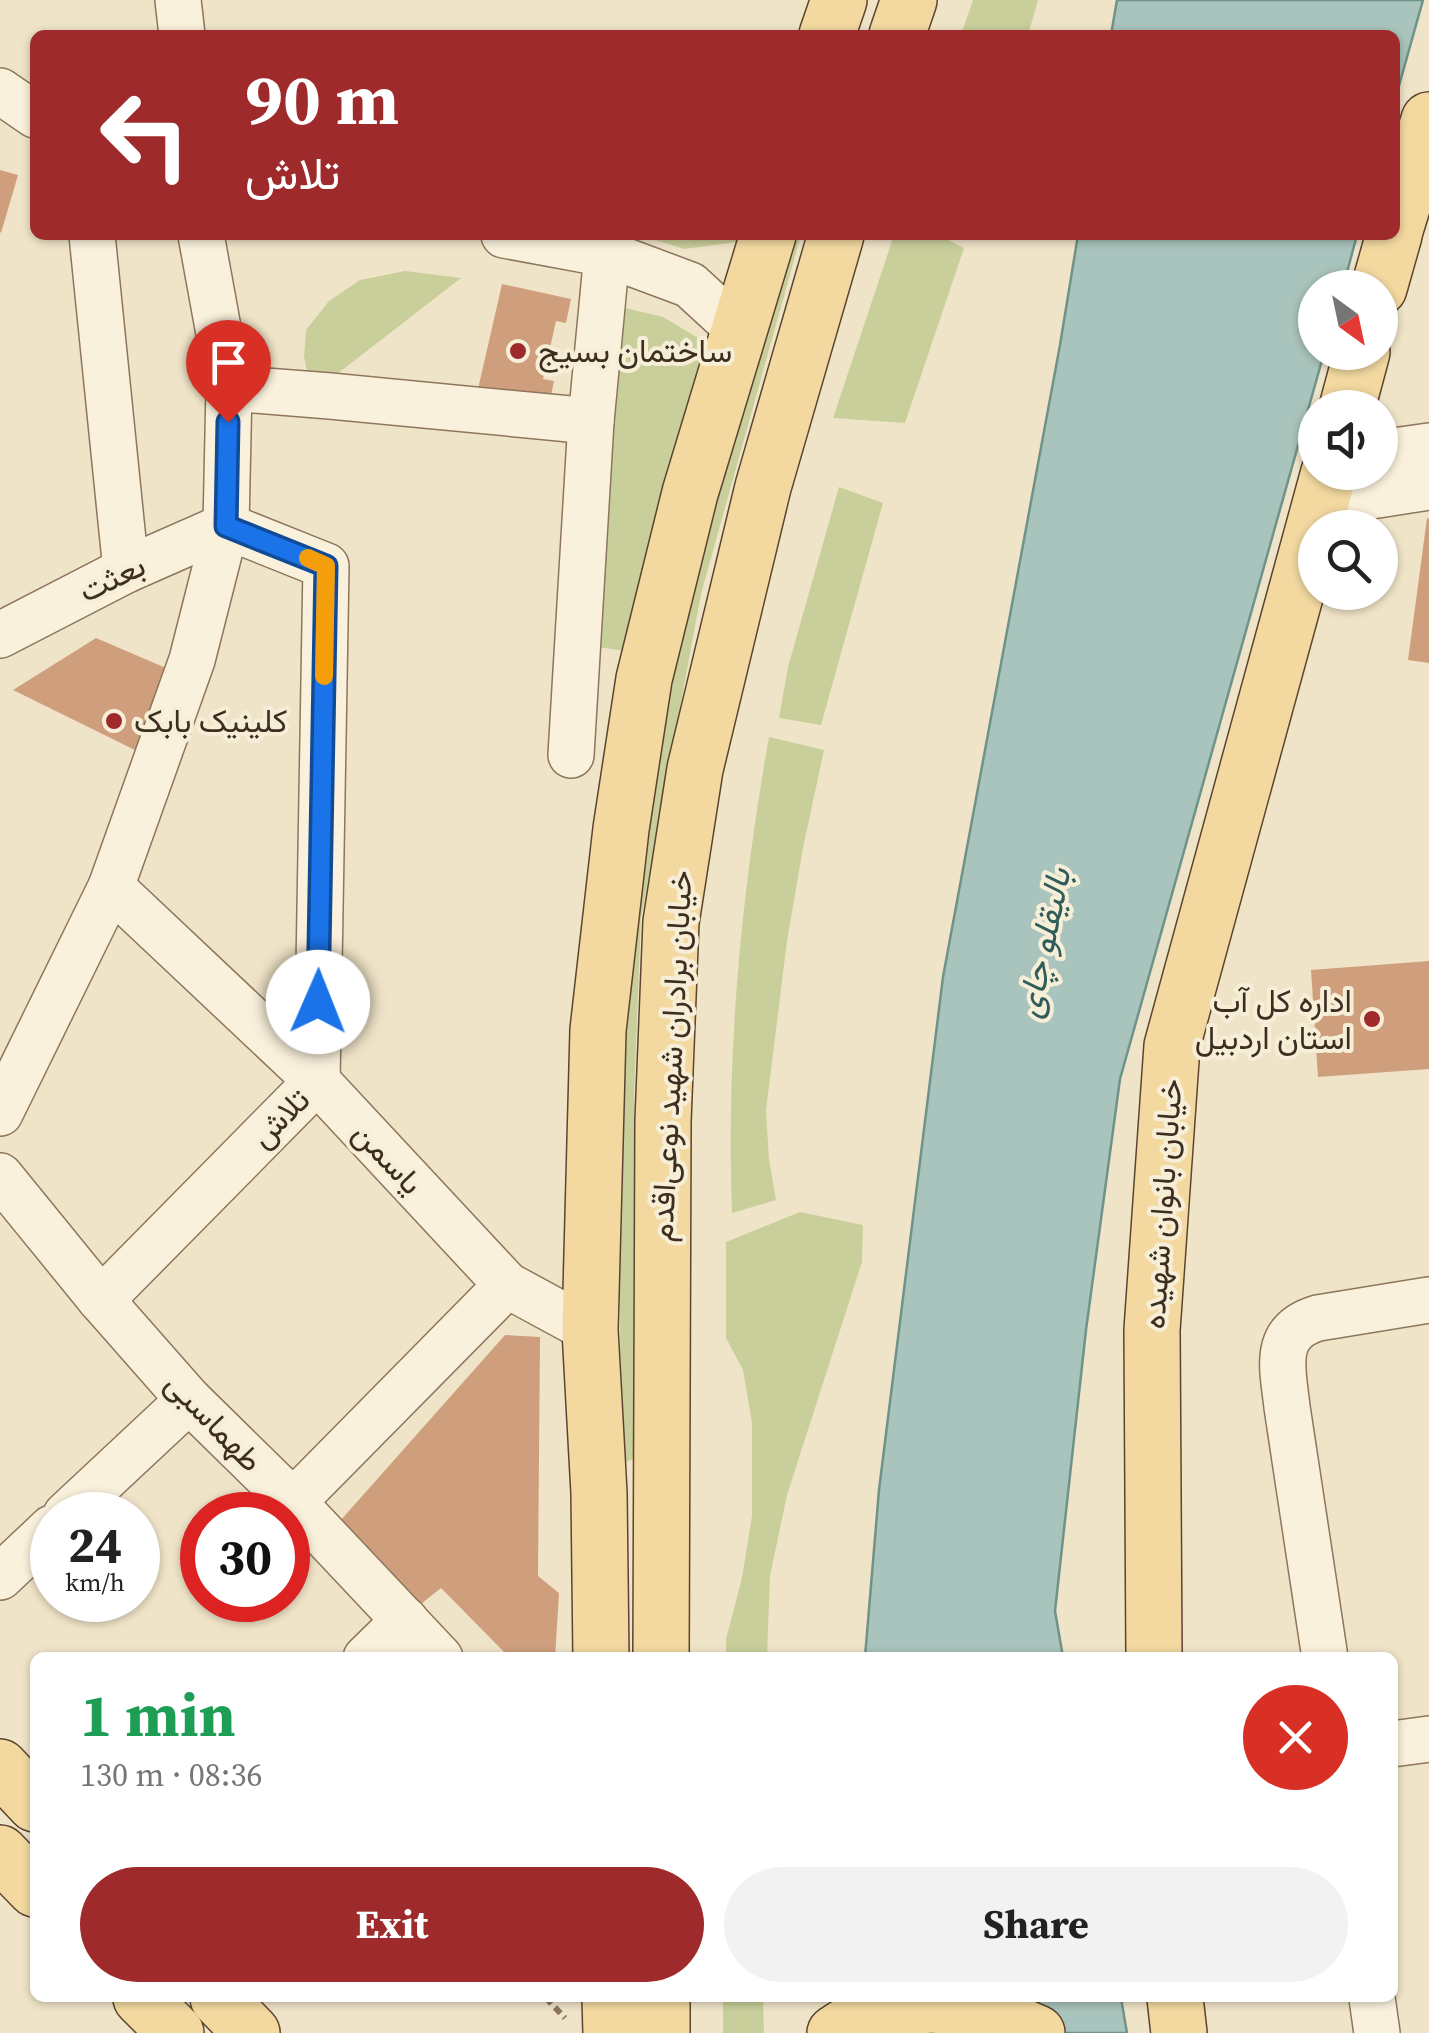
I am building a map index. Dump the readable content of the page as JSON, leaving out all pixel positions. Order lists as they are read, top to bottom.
{
  "streets": {
    "main road": ["خیابان برادران شهید نوعی‌اقدم", "خیابان بانوان شهیده"],
    "street": [
      "بعثت",
      "تلاش",
      "یاسمن",
      "طهماسبی"
    ]
  },
  "crossings": [
    ["بعثت", "تلاش"],
    ["خیابان برادران شهید نوعی‌اقدم", "یاسمن"],
    ["تلاش", "یاسمن"],
    ["تلاش", "طهماسبی"]
  ],
  "water": ["بالیقلو چای"],
  "places": ["ساختمان بسیج", "کلینیک بابک", "اداره کل آب استان اردبیل"],
  "north": "bottom right",
  "page": {
    "turn": ["90 m", "تلاش"],
    "speed": "24 km/h",
    "limit": "30",
    "heading": ["1 min", "130 m · 08:36"],
    "buttons": ["Exit", "Share"]
  }
}
